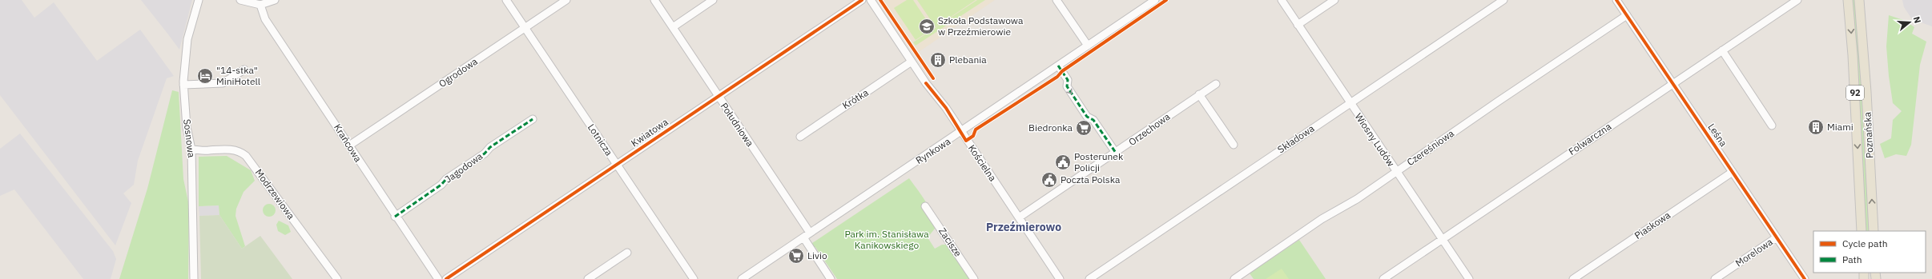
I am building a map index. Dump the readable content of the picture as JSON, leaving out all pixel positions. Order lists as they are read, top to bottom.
{
  "streets": {
    "main road": ["92", "Poznańska"],
    "street": [
      "Ogrodowa",
      "Krótka",
      "Południowa",
      "Orzechowa",
      "Kwiatowa",
      "Leśna",
      "Sosnowa",
      "Składowa",
      "Folwarczna",
      "Lotnicza",
      "Wiosny Ludów",
      "Krańcowa",
      "Czereśniowa",
      "Rynkowa",
      "Kościelna",
      "Jagodowa",
      "Modrzewiowa",
      "Piaskowa",
      "Zacisze",
      "Morelowa"
    ]
  },
  "crossings": [
    ["Ogrodowa", "Lotnicza"],
    ["Ogrodowa", "Krańcowa"],
    ["Krótka", "Kościelna"],
    ["Południowa", "Kwiatowa"],
    ["Południowa", "Rynkowa"],
    ["Orzechowa", "Kościelna"],
    ["Kwiatowa", "Lotnicza"],
    ["Leśna", "Folwarczna"],
    ["Leśna", "Czereśniowa"],
    ["Leśna", "Piaskowa"],
    ["Leśna", "Morelowa"],
    ["Sosnowa", "Modrzewiowa"],
    ["Składowa", "Wiosny Ludów"],
    ["Folwarczna", "Wiosny Ludów"],
    ["Wiosny Ludów", "Czereśniowa"],
    ["Krańcowa", "Jagodowa"],
    ["Rynkowa", "Kościelna"]
  ],
  "districts": ["Przeźmierowo"],
  "parks": ["Park im. Stanisława Kanikowskiego"],
  "places": {
    "school or university": ["Szkoła Podstawowa w Przeźmierowie"],
    "building": ["Plebania", "Miami"],
    "hotel": ["\"14-stka\" MiniHotell"],
    "supermarket": ["Biedronka", "Livio"],
    "public building": ["Posterunek Policji", "Poczta Polska"]
  },
  "legend": ["Cycle path", "Path"],
  "north": "right"
}
